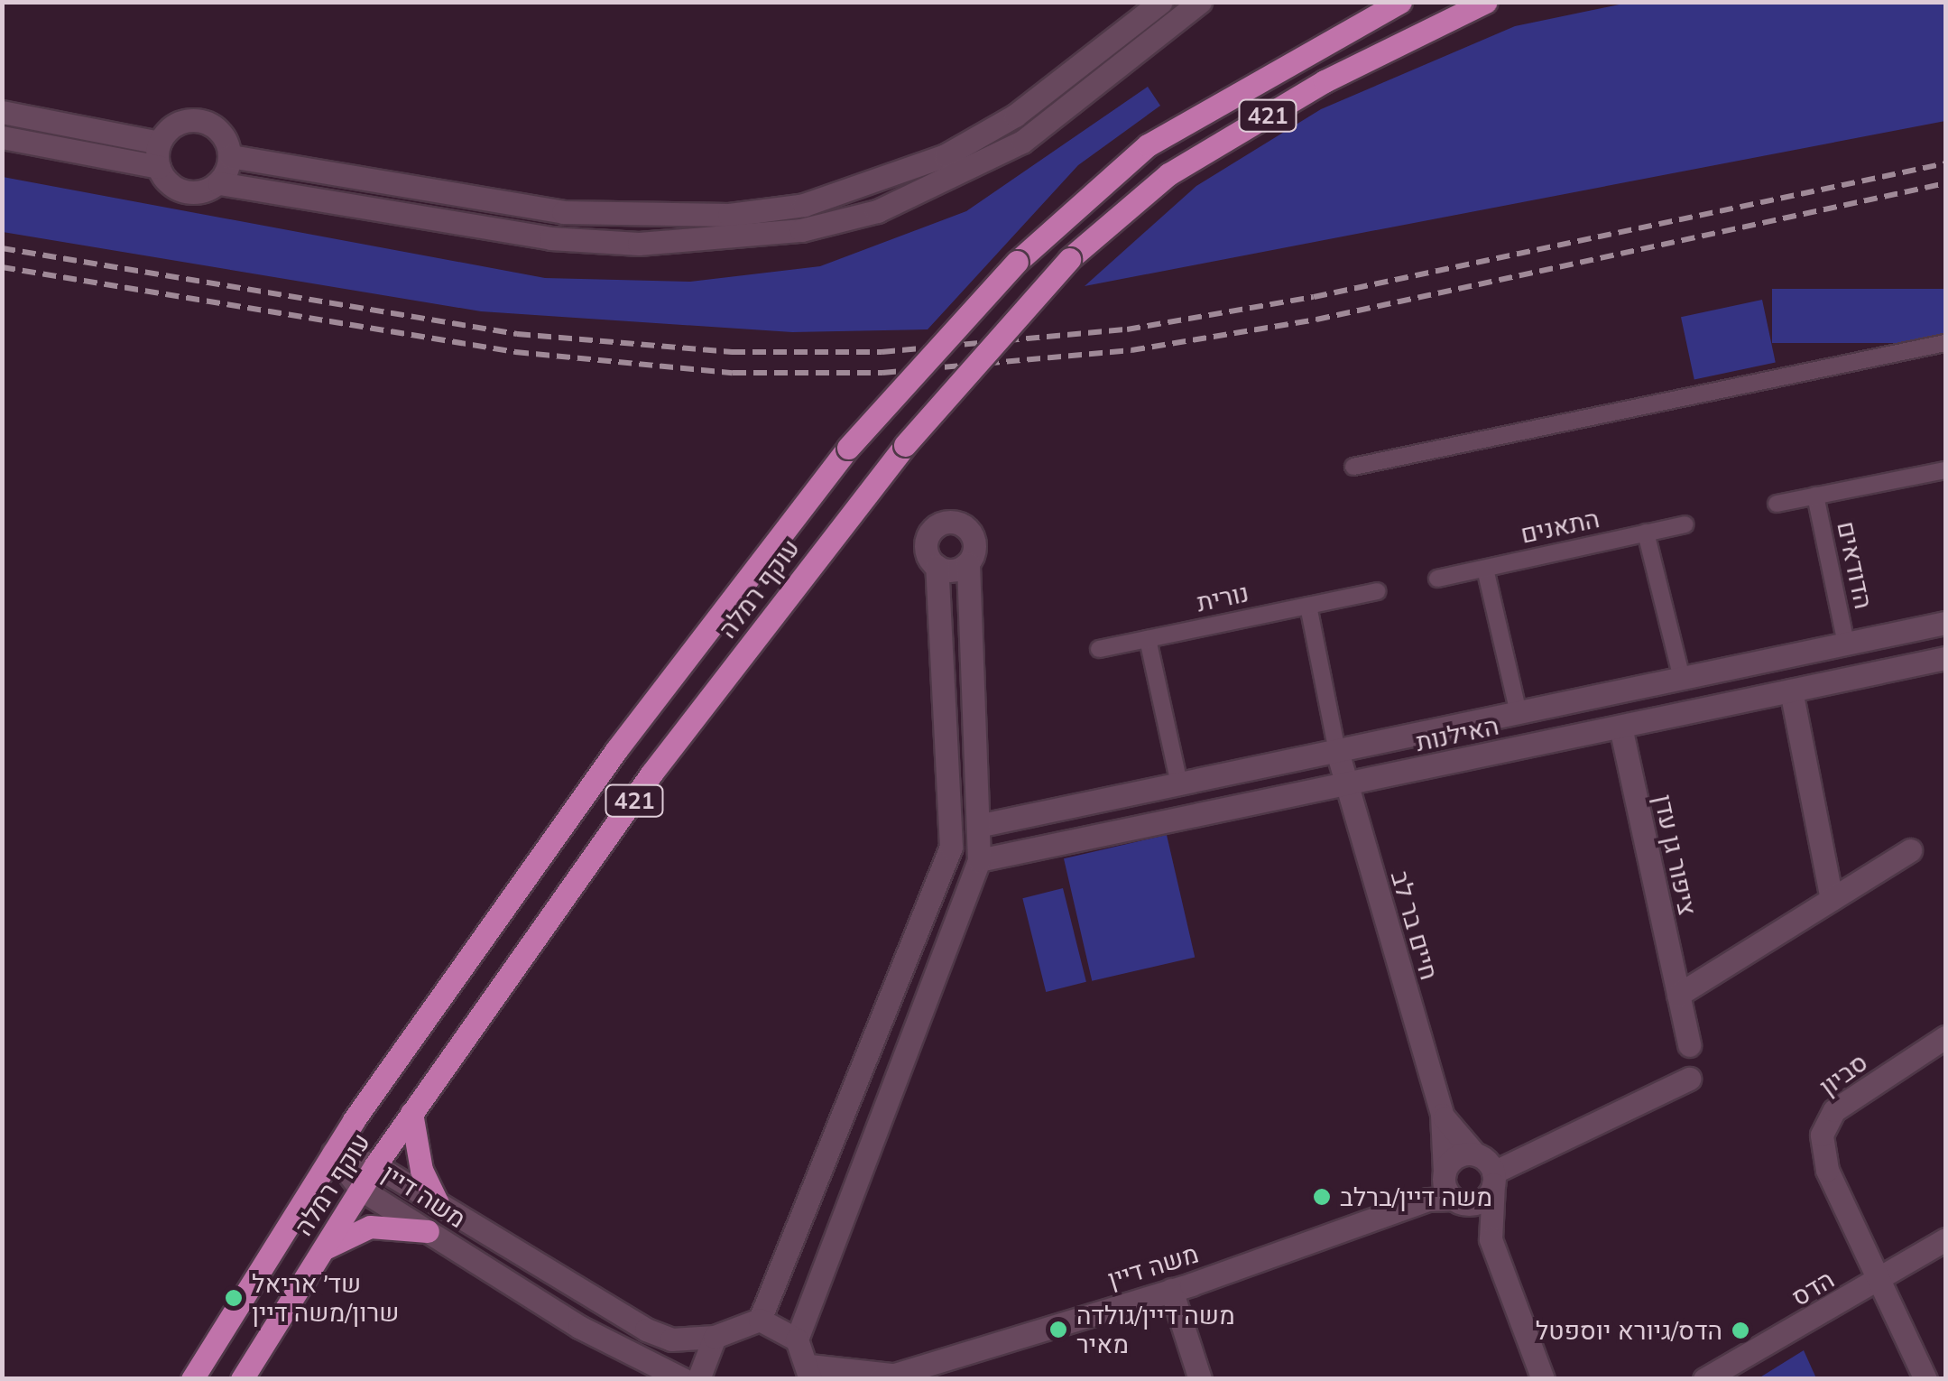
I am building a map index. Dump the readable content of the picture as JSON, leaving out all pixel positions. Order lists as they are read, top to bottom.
{
  "streets": {
    "main road": ["421", "עוקף רמלה"],
    "street": [
      "התאנים",
      "הדודאים",
      "נורית",
      "האילנות",
      "ציפור גן עדן",
      "חיים בר לב",
      "סביון",
      "משה דיין",
      "הדס"
    ]
  },
  "crossings": [
    ["הדודאים", "האילנות"],
    ["עוקף רמלה", "משה דיין"],
    ["האילנות", "ציפור גן עדן"],
    ["האילנות", "חיים בר לב"],
    ["חיים בר לב", "משה דיין"],
    ["סביון", "הדס"]
  ],
  "places": [
    "משה דיין/ברלב",
    "שד׳ אריאל שרון/משה דיין",
    "משה דיין/גולדה מאיר",
    "הדס/גיורא יוספטל"
  ]
}
